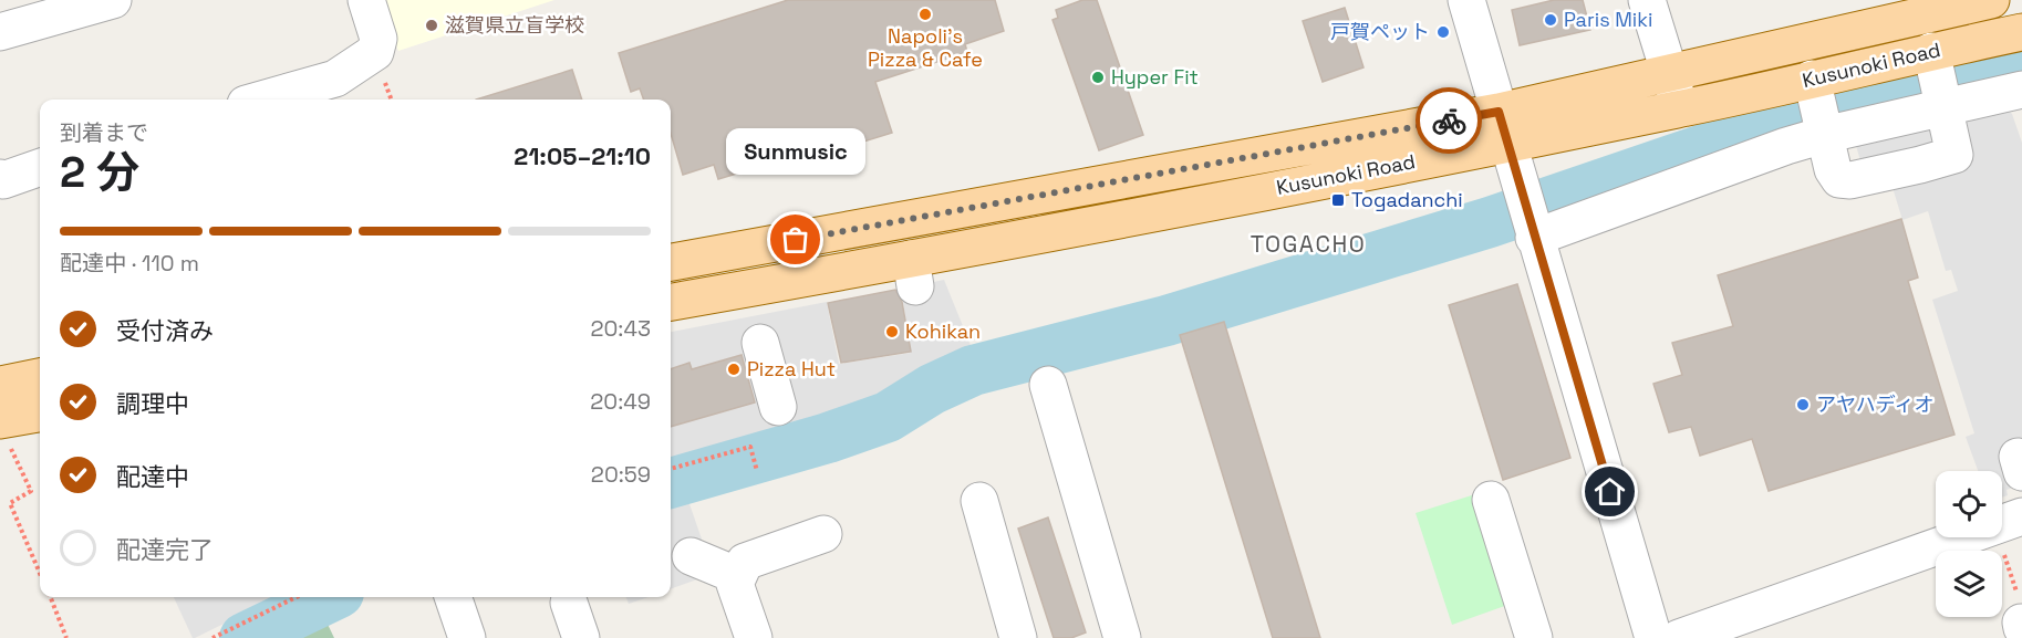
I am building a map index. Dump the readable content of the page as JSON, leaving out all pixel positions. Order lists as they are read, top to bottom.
{
  "streets": {
    "main road": ["Kusunoki Road"]
  },
  "districts": ["TOGACHO"],
  "places": {
    "other": [
      "Napoli's Pizza & Cafe",
      "Paris Miki",
      "滋賀県立盲学校",
      "戸賀ペット",
      "Hyper Fit",
      "Sunmusic",
      "Kohikan",
      "Pizza Hut",
      "アヤハディオ"
    ],
    "transit": ["Togadanchi"]
  },
  "page": {
    "heading": ["2 分", "到着まで", "21:05–21:10"],
    "bubble": "Sunmusic",
    "bar": "配達中 · 110 m",
    "list": [
      ["受付済み", "20:43"],
      ["調理中", "20:49"],
      ["配達中", "20:59"],
      "配達完了"
    ]
  }
}
